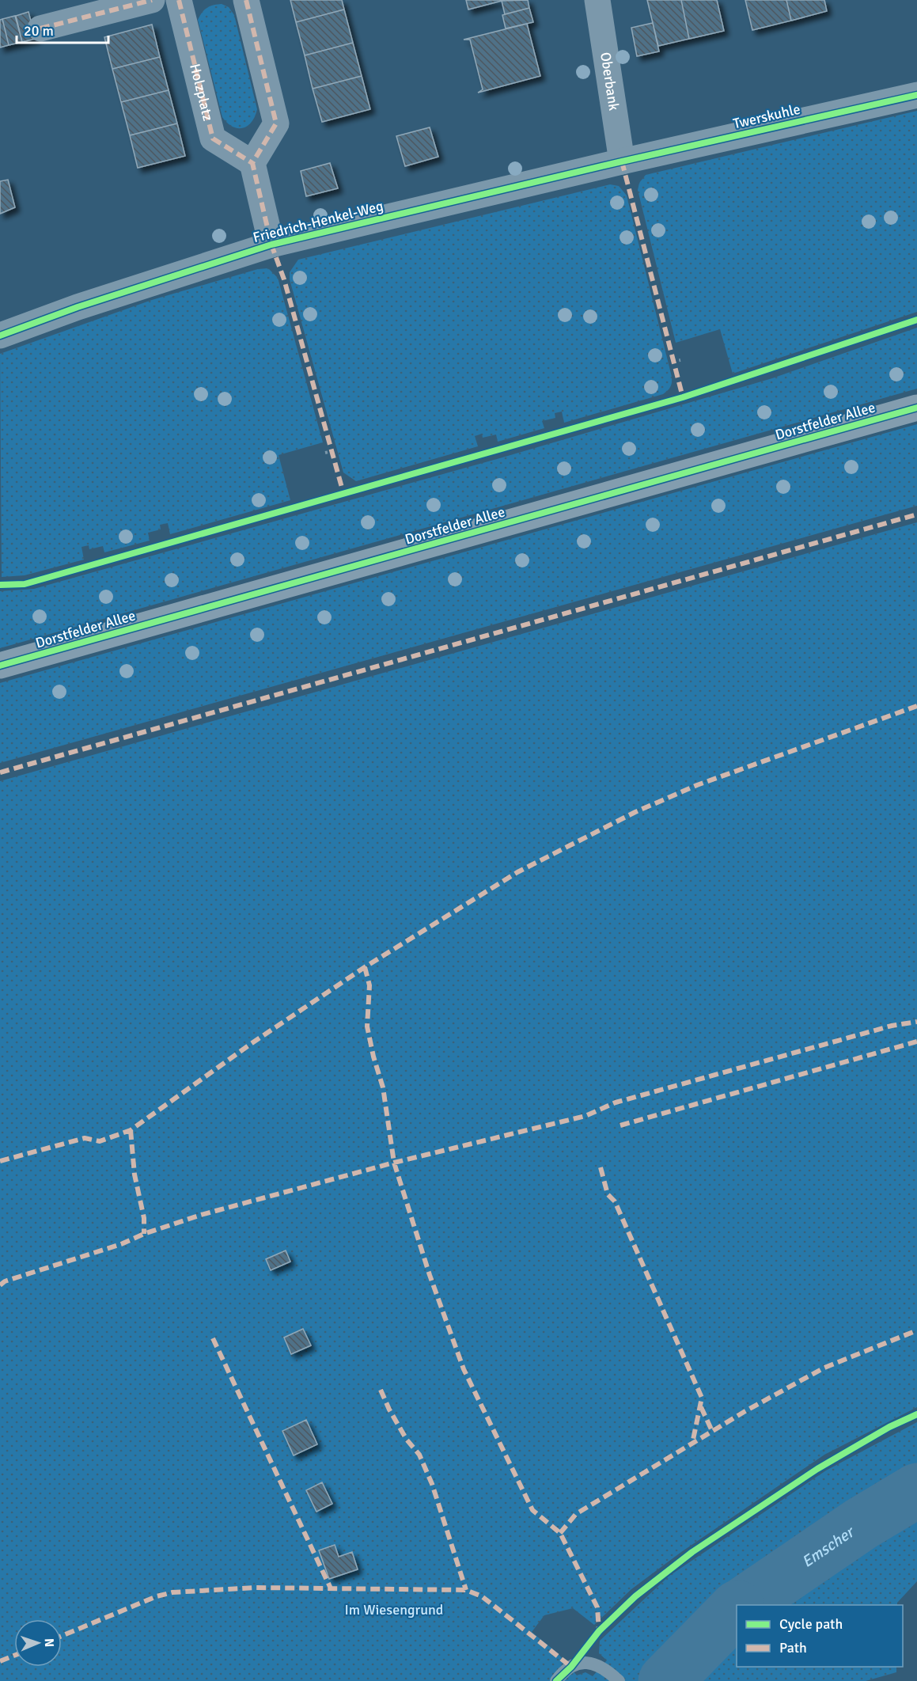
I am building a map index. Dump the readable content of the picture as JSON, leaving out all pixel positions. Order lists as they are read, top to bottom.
{
  "streets": {
    "main road": ["Dorstfelder Allee"],
    "street": [
      "Oberbank",
      "Holzplatz",
      "Twerskuhle",
      "Friedrich-Henkel-Weg"
    ]
  },
  "crossings": [
    ["Oberbank", "Twerskuhle"],
    ["Oberbank", "Friedrich-Henkel-Weg"],
    ["Twerskuhle", "Friedrich-Henkel-Weg"]
  ],
  "water": ["Emscher"],
  "parks": ["Im Wiesengrund"],
  "legend": ["Cycle path", "Path"],
  "scale_bar": "20 m",
  "north": "right"
}
